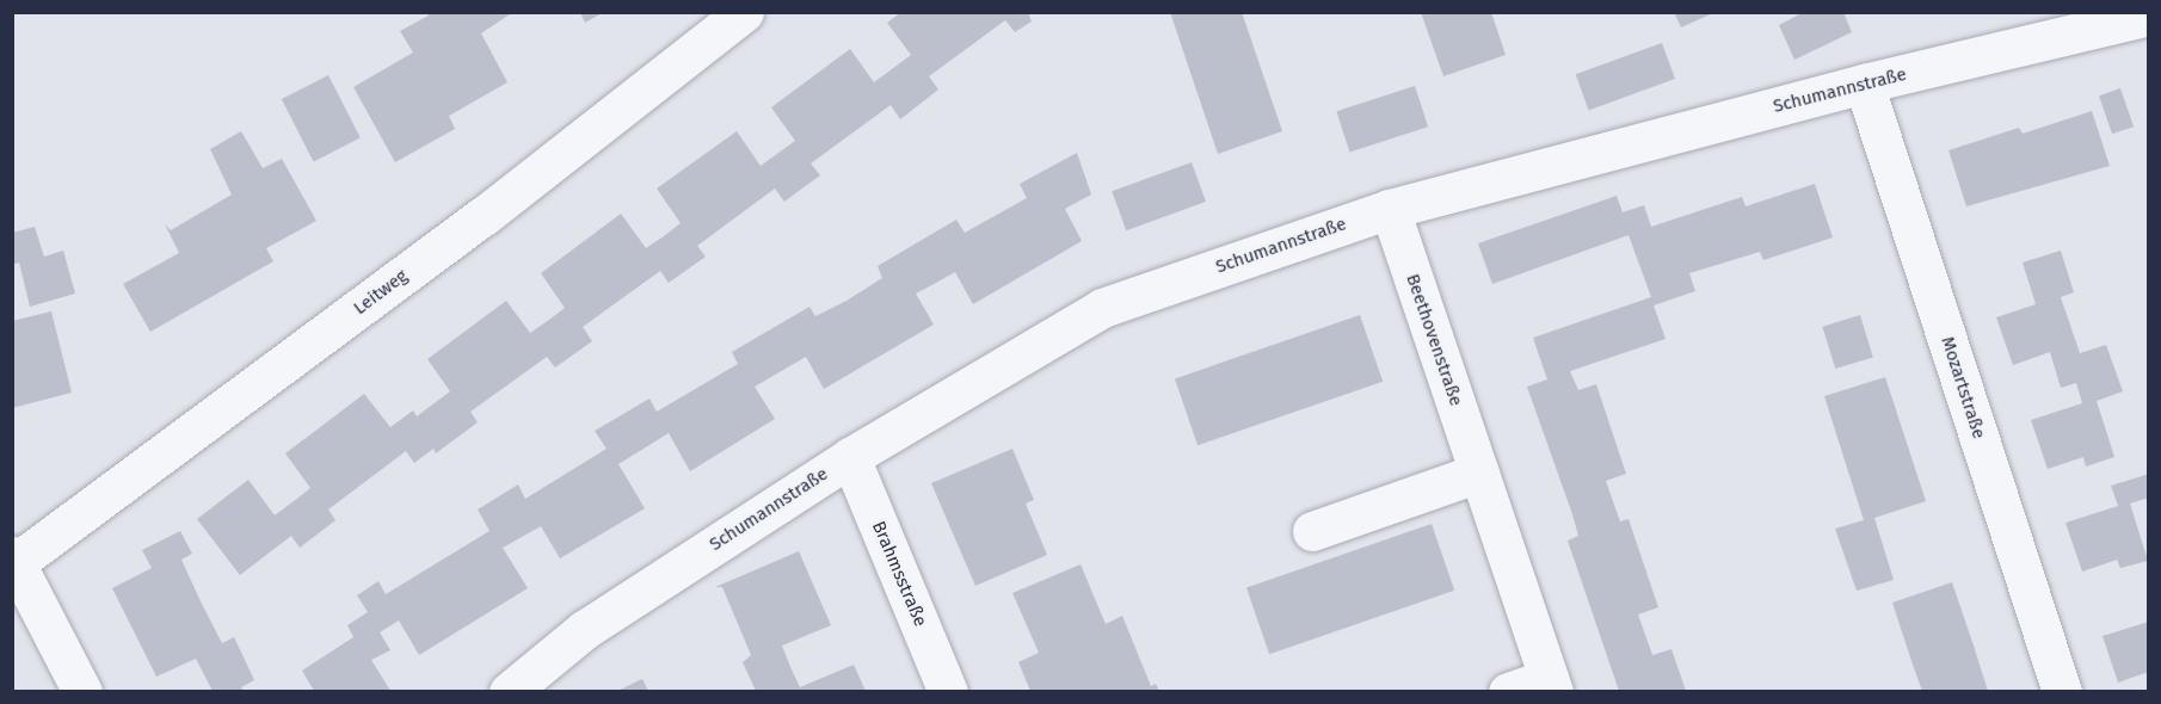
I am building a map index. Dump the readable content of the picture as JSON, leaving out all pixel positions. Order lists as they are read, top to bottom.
{
  "streets": {
    "street": [
      "Schumannstraße",
      "Leitweg",
      "Beethovenstraße",
      "Mozartstraße",
      "Brahmsstraße"
    ]
  },
  "crossings": [
    ["Schumannstraße", "Beethovenstraße"],
    ["Schumannstraße", "Mozartstraße"],
    ["Schumannstraße", "Brahmsstraße"]
  ]
}
